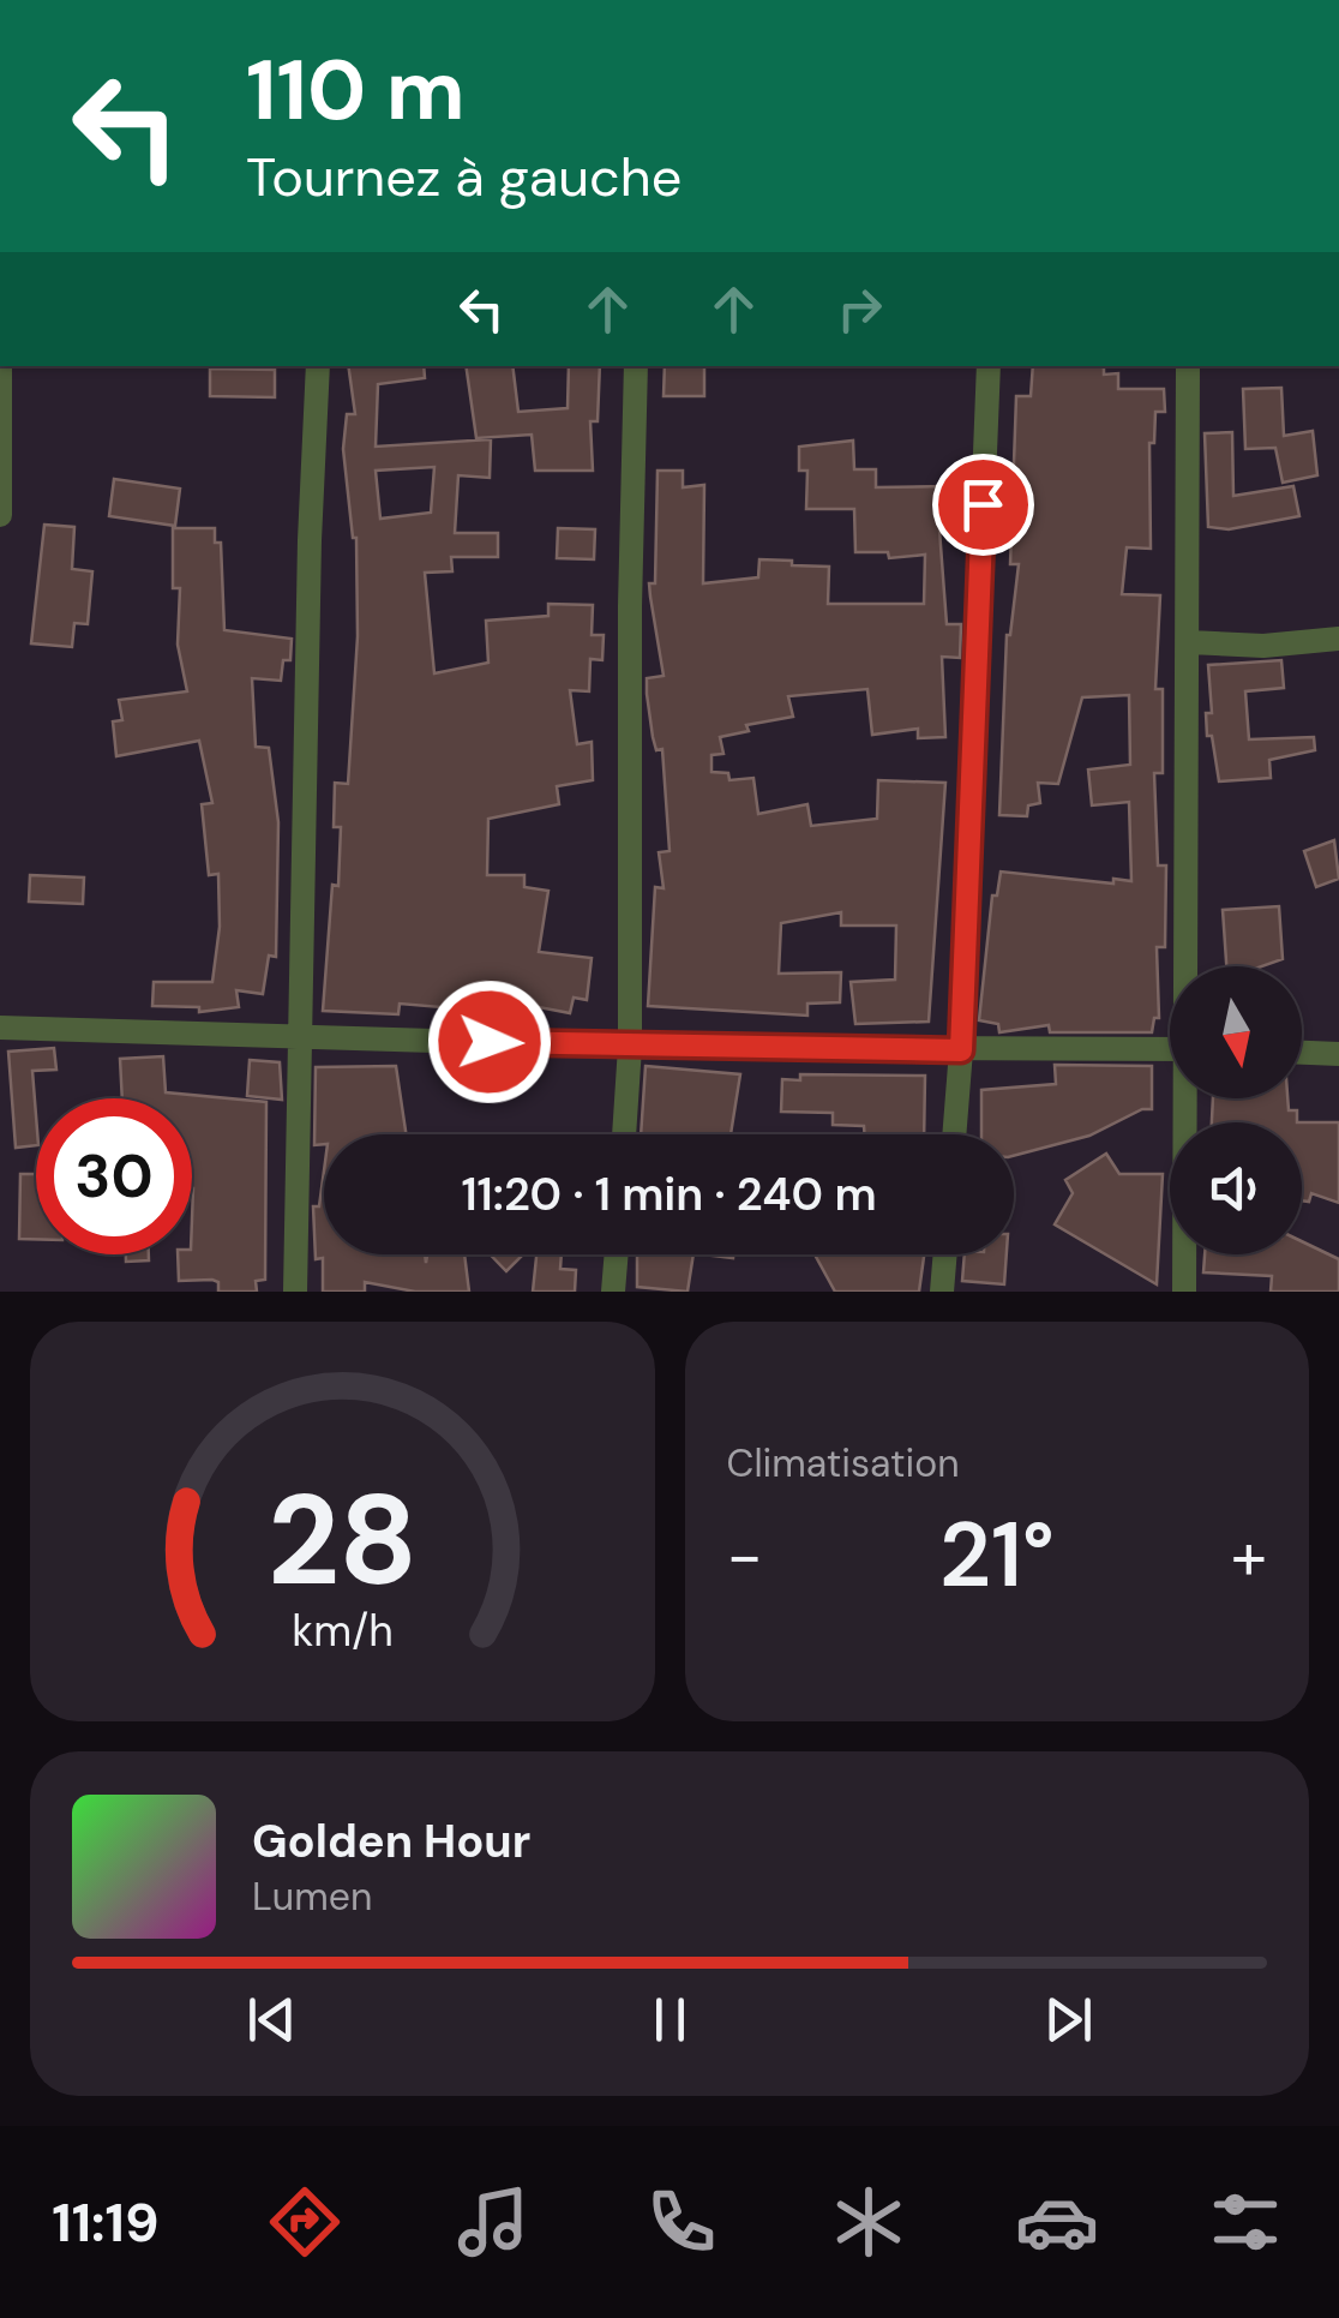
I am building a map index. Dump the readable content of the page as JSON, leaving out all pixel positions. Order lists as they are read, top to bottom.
{
  "north": "bottom",
  "page": {
    "turn": ["110 m", "Tournez à gauche"],
    "limit": "30",
    "trip": "11:20 · 1 min · 240 m",
    "tile": "Climatisation",
    "heat": ["−", "21°", "+"],
    "song": ["Golden Hour", "Lumen"],
    "tabs": "11:19",
    "gauge": ["28", "km/h"]
  }
}
